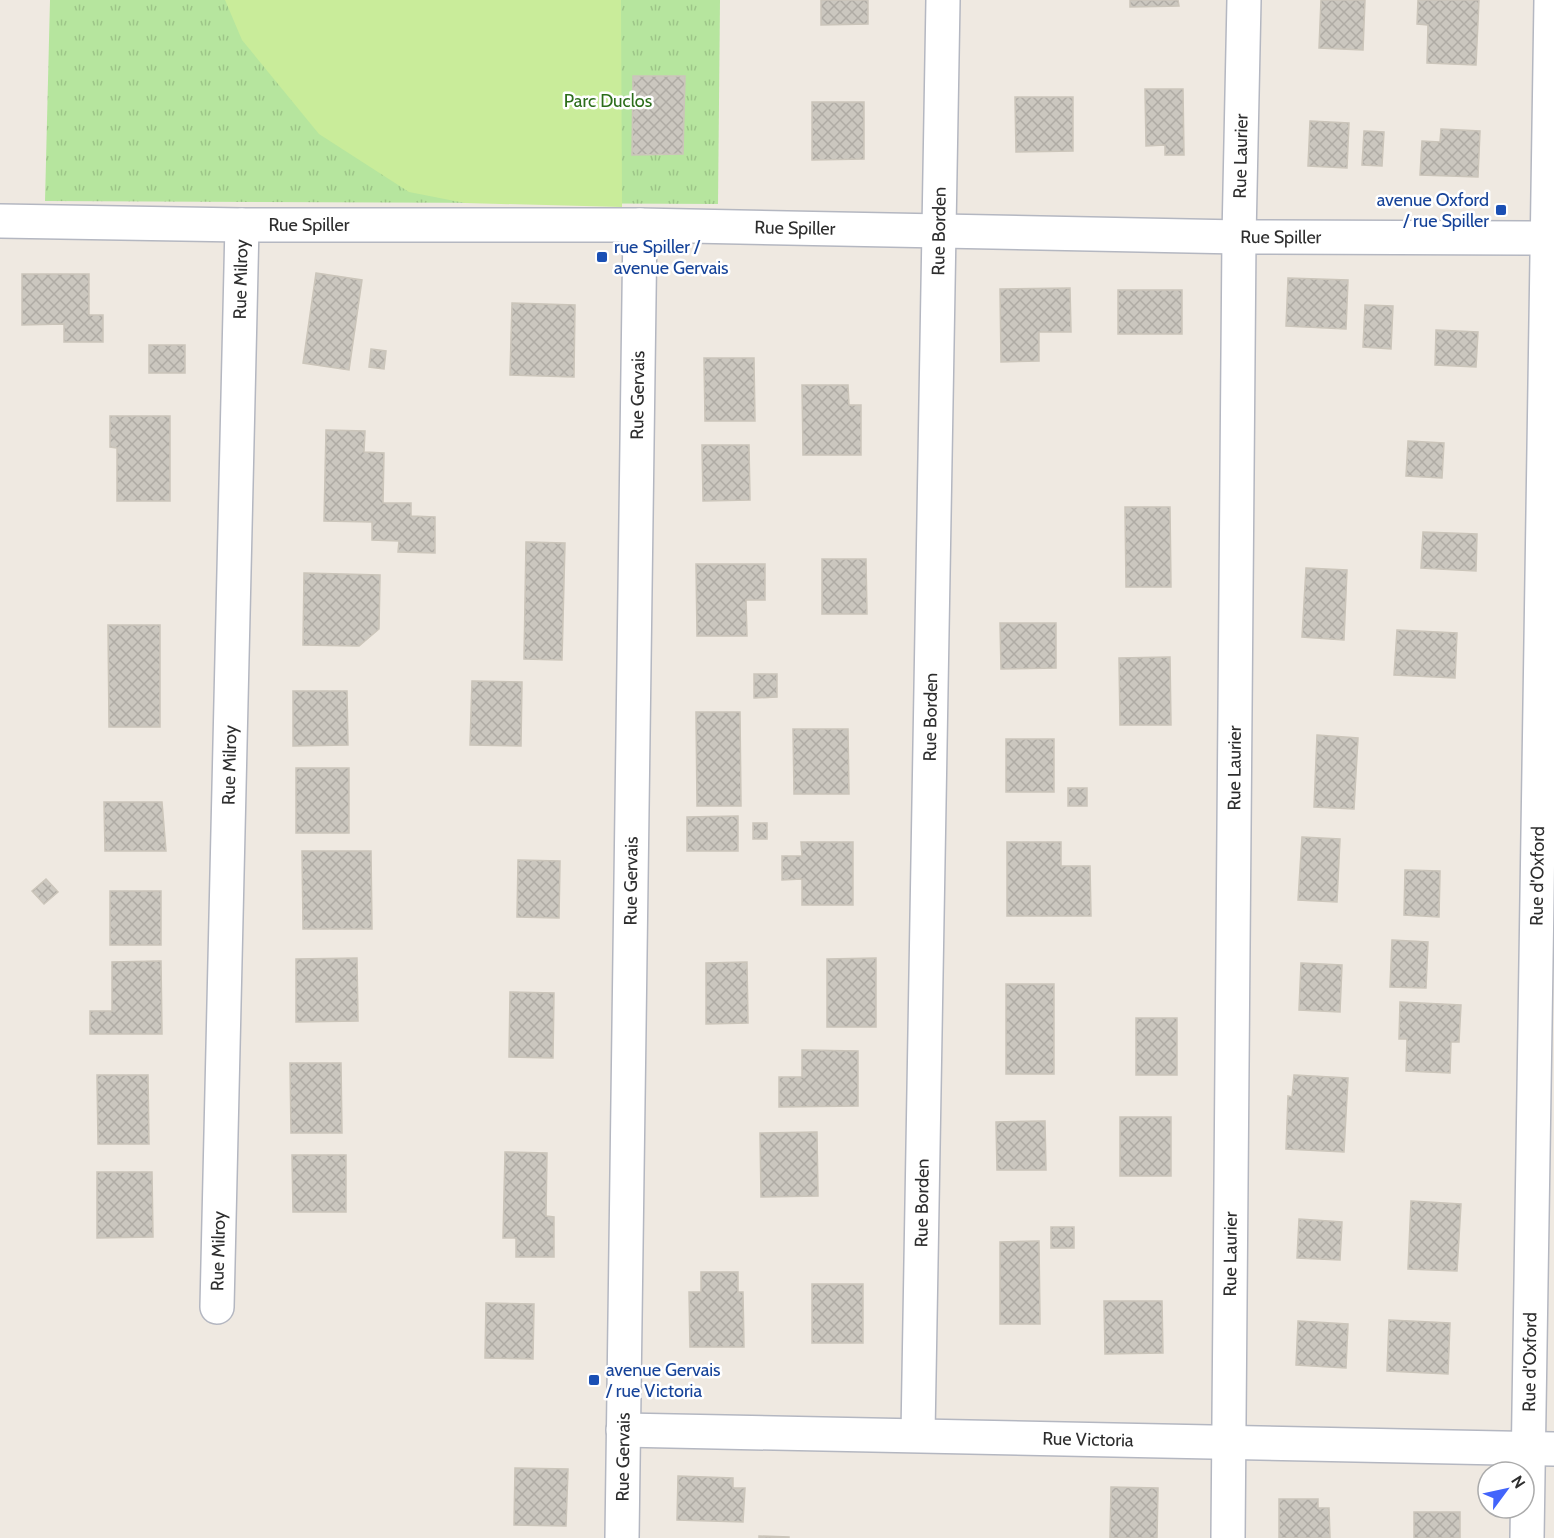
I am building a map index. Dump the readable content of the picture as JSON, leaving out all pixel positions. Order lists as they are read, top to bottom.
{
  "streets": {
    "street": [
      "Rue Laurier",
      "Rue Spiller",
      "Rue Borden",
      "Rue Milroy",
      "Rue Gervais",
      "Rue d'Oxford",
      "Rue Victoria"
    ]
  },
  "crossings": [
    ["Rue Laurier", "Rue Spiller"],
    ["Rue Laurier", "Rue Victoria"],
    ["Rue Spiller", "Rue Borden"],
    ["Rue Spiller", "Rue Milroy"],
    ["Rue Spiller", "Rue Gervais"],
    ["Rue Spiller", "Rue d'Oxford"],
    ["Rue Borden", "Rue Victoria"],
    ["Rue Gervais", "Rue Victoria"],
    ["Rue d'Oxford", "Rue Victoria"]
  ],
  "parks": ["Parc Duclos"],
  "places": {
    "transit": ["avenue Oxford / rue Spiller", "rue Spiller / avenue Gervais", "avenue Gervais / rue Victoria"]
  },
  "north": "top right"
}
